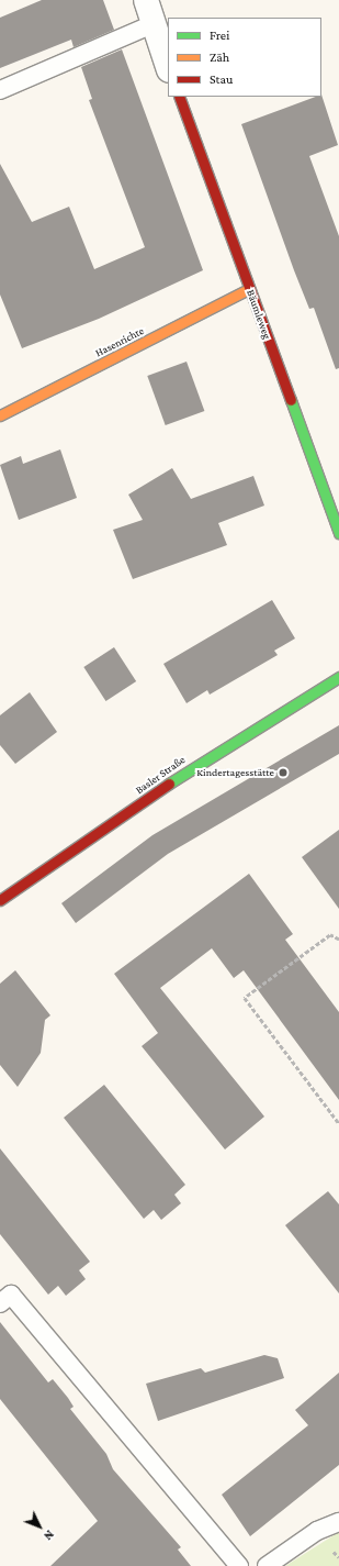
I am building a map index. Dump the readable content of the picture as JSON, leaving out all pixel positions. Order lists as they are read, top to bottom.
{
  "streets": {
    "street": ["Bäumleweg", "Hasenrichte", "Basler Straße"]
  },
  "crossings": [
    ["Bäumleweg", "Hasenrichte"]
  ],
  "places": ["Kindertagesstätte"],
  "legend": ["Frei", "Zäh", "Stau"],
  "north": "bottom right"
}
